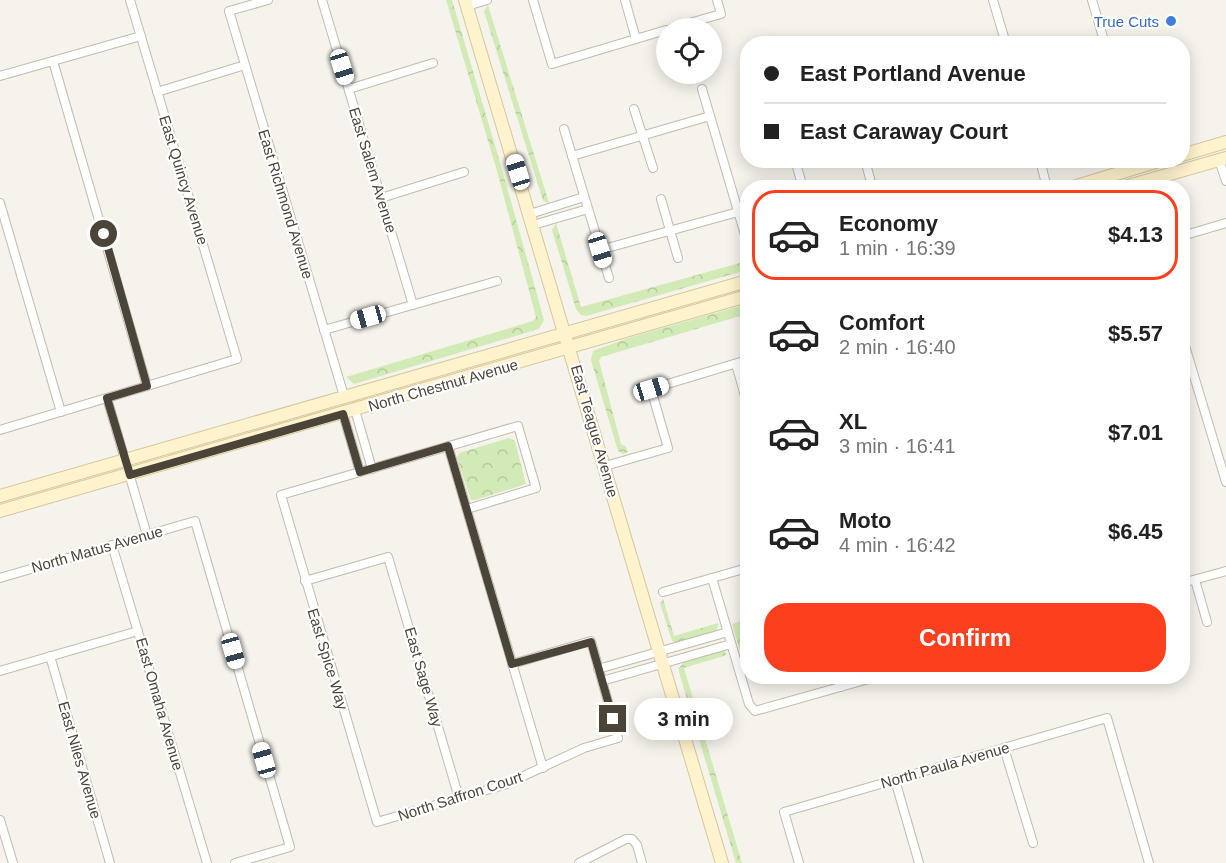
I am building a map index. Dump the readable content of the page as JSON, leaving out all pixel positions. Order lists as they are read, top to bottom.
{
  "streets": {
    "main road": ["North Chestnut Avenue", "East Teague Avenue"],
    "street": [
      "East Salem Avenue",
      "East Quincy Avenue",
      "East Richmond Avenue",
      "North Matus Avenue",
      "East Spice Way",
      "East Sage Way",
      "East Omaha Avenue",
      "East Niles Avenue",
      "North Paula Avenue",
      "North Saffron Court"
    ]
  },
  "crossings": [
    ["East Richmond Avenue", "North Chestnut Avenue"],
    ["North Chestnut Avenue", "East Teague Avenue"],
    ["North Matus Avenue", "East Omaha Avenue"],
    ["East Spice Way", "East Sage Way"],
    ["East Spice Way", "North Saffron Court"],
    ["East Sage Way", "North Saffron Court"]
  ],
  "places": ["True Cuts"],
  "page": {
    "banner": ["East Portland Avenue", "East Caraway Court"],
    "list": [
      {
        "name": "Economy",
        "note": "1 min · 16:39",
        "value": "$4.13"
      },
      {
        "name": "Comfort",
        "note": "2 min · 16:40",
        "value": "$5.57"
      },
      {
        "name": "XL",
        "note": "3 min · 16:41",
        "value": "$7.01"
      },
      {
        "name": "Moto",
        "note": "4 min · 16:42",
        "value": "$6.45"
      }
    ],
    "buttons": "Confirm",
    "bubble": "3 min"
  }
}
